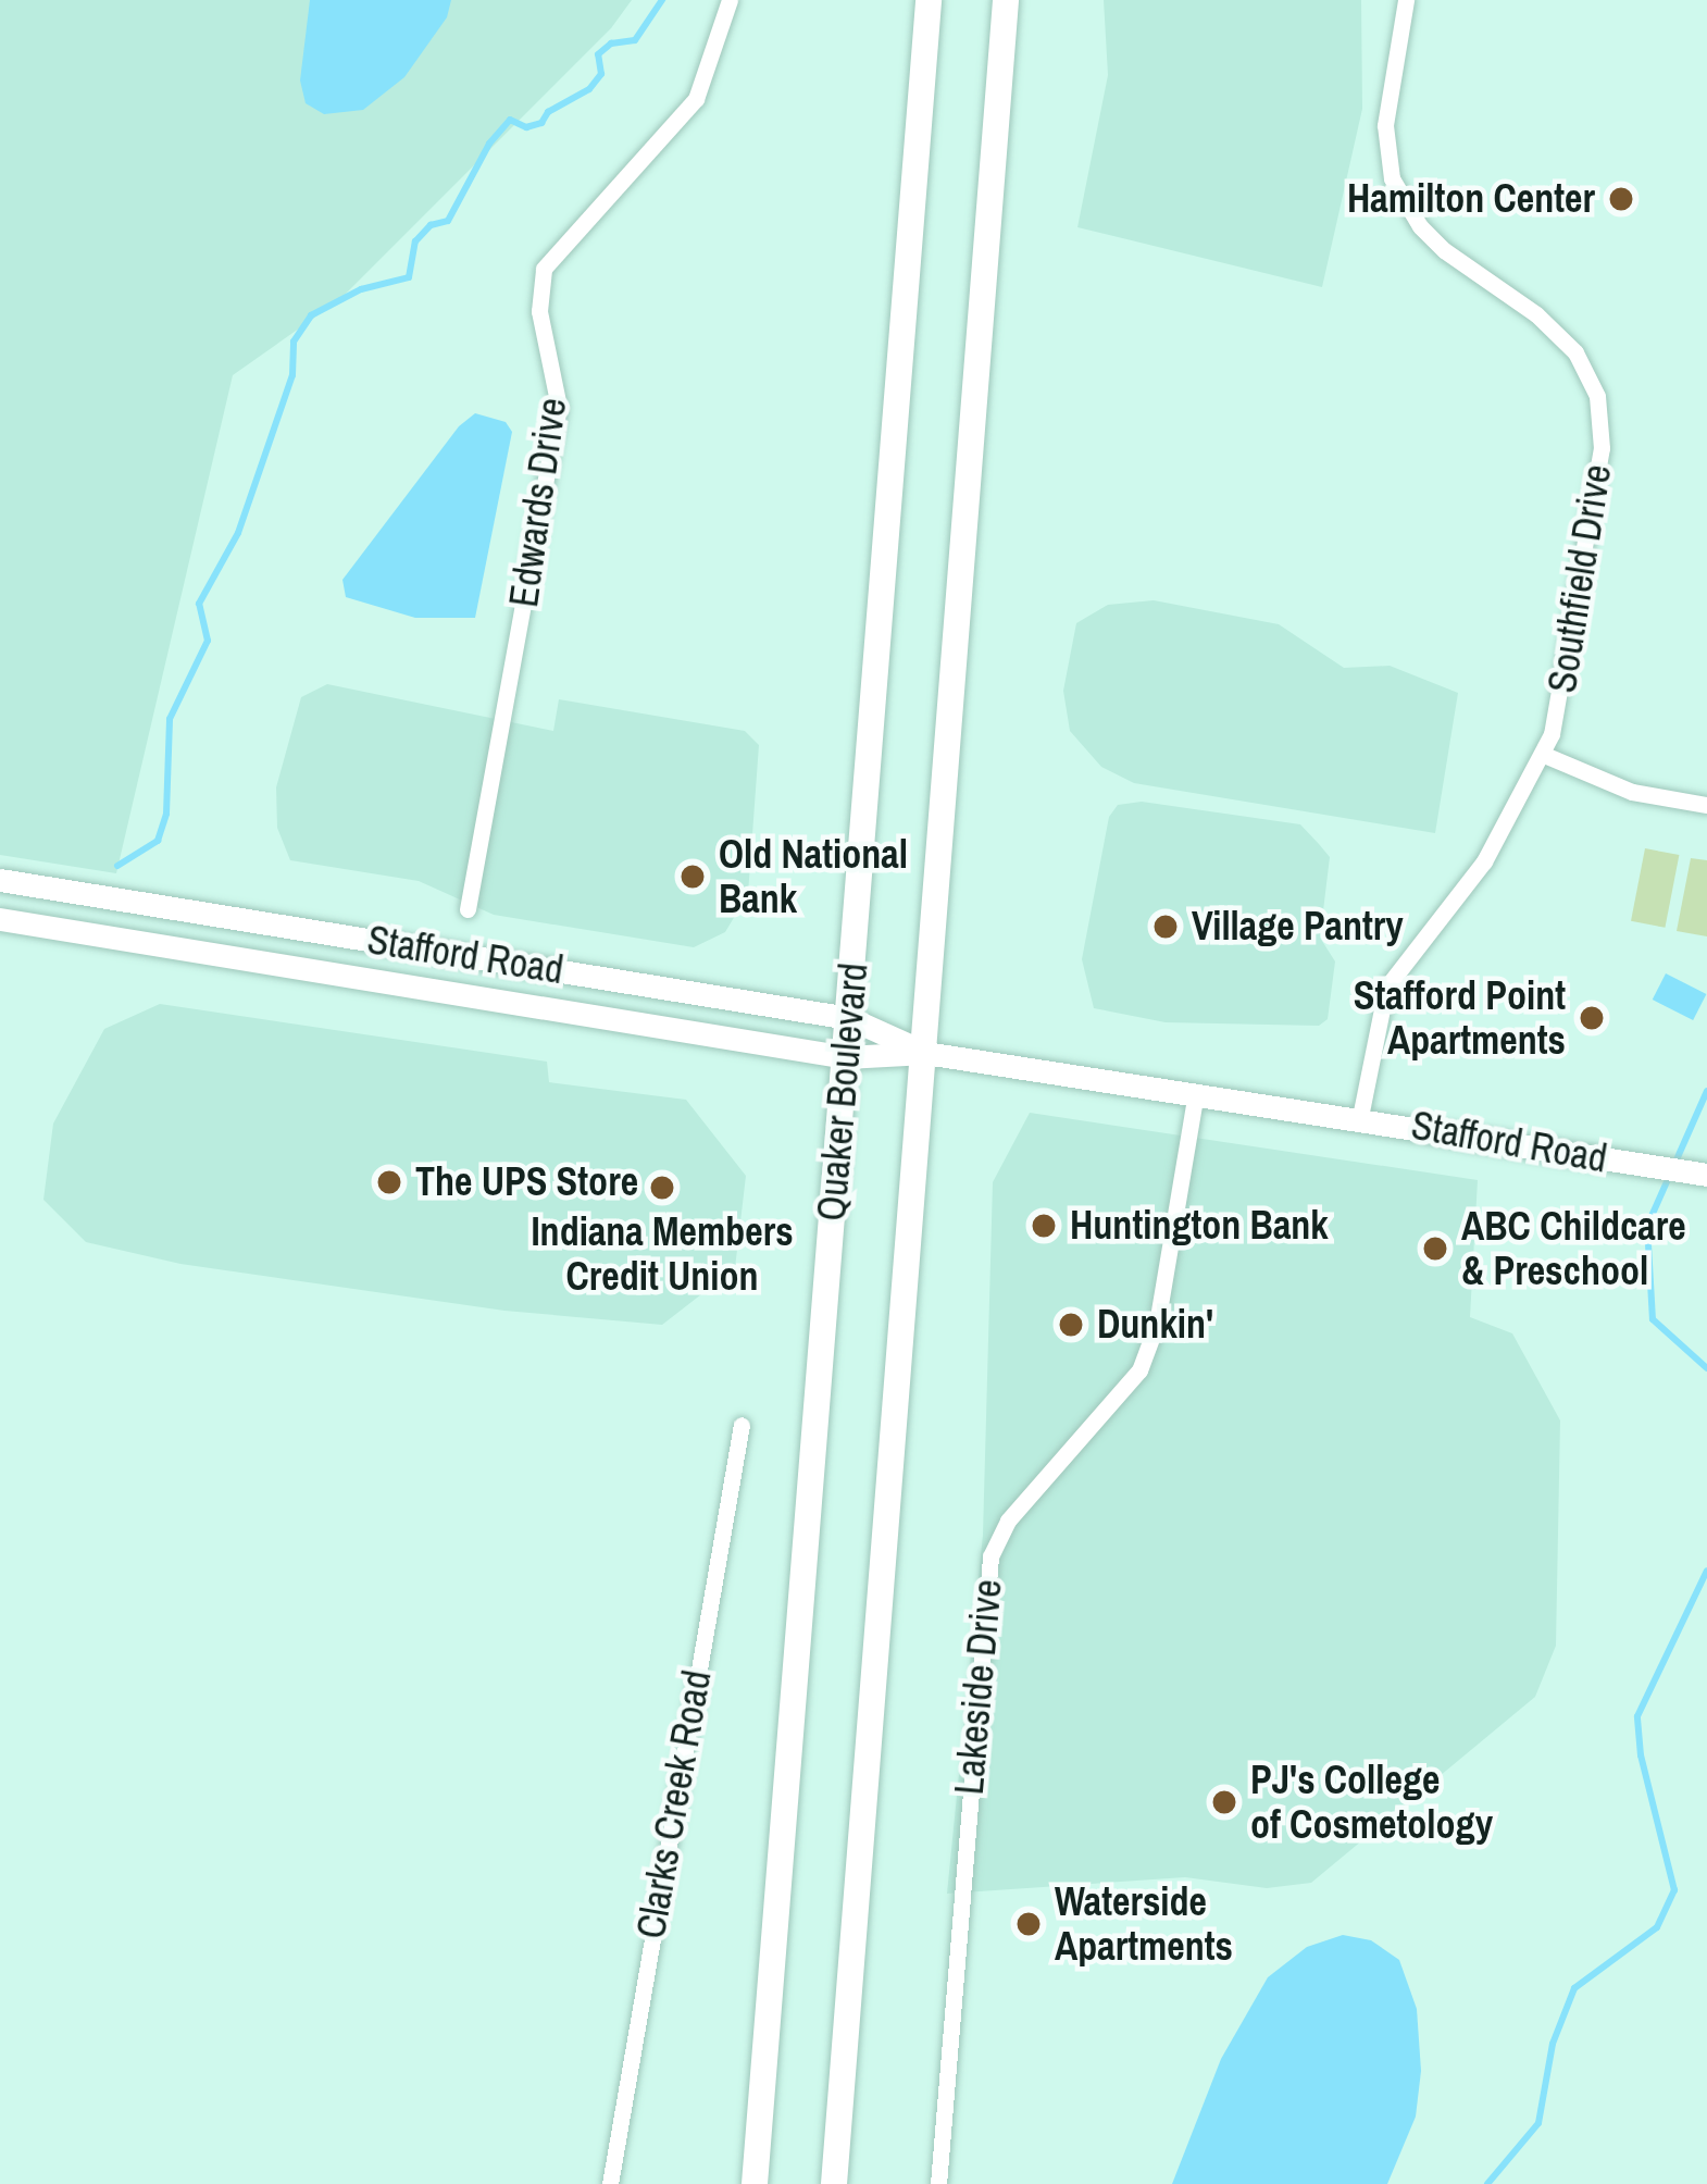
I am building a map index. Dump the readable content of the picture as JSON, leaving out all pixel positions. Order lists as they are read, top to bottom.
{
  "streets": {
    "main road": ["Stafford Road", "Quaker Boulevard"],
    "street": [
      "Edwards Drive",
      "Southfield Drive",
      "Lakeside Drive",
      "Clarks Creek Road"
    ]
  },
  "crossings": [
    ["Southfield Drive", "Stafford Road"],
    ["Stafford Road", "Quaker Boulevard"],
    ["Stafford Road", "Lakeside Drive"]
  ],
  "places": [
    "Hamilton Center",
    "Old National Bank",
    "Village Pantry",
    "Stafford Point Apartments",
    "The UPS Store",
    "Indiana Members Credit Union",
    "Huntington Bank",
    "ABC Childcare & Preschool",
    "Dunkin'",
    "PJ's College of Cosmetology",
    "Waterside Apartments"
  ]
}
